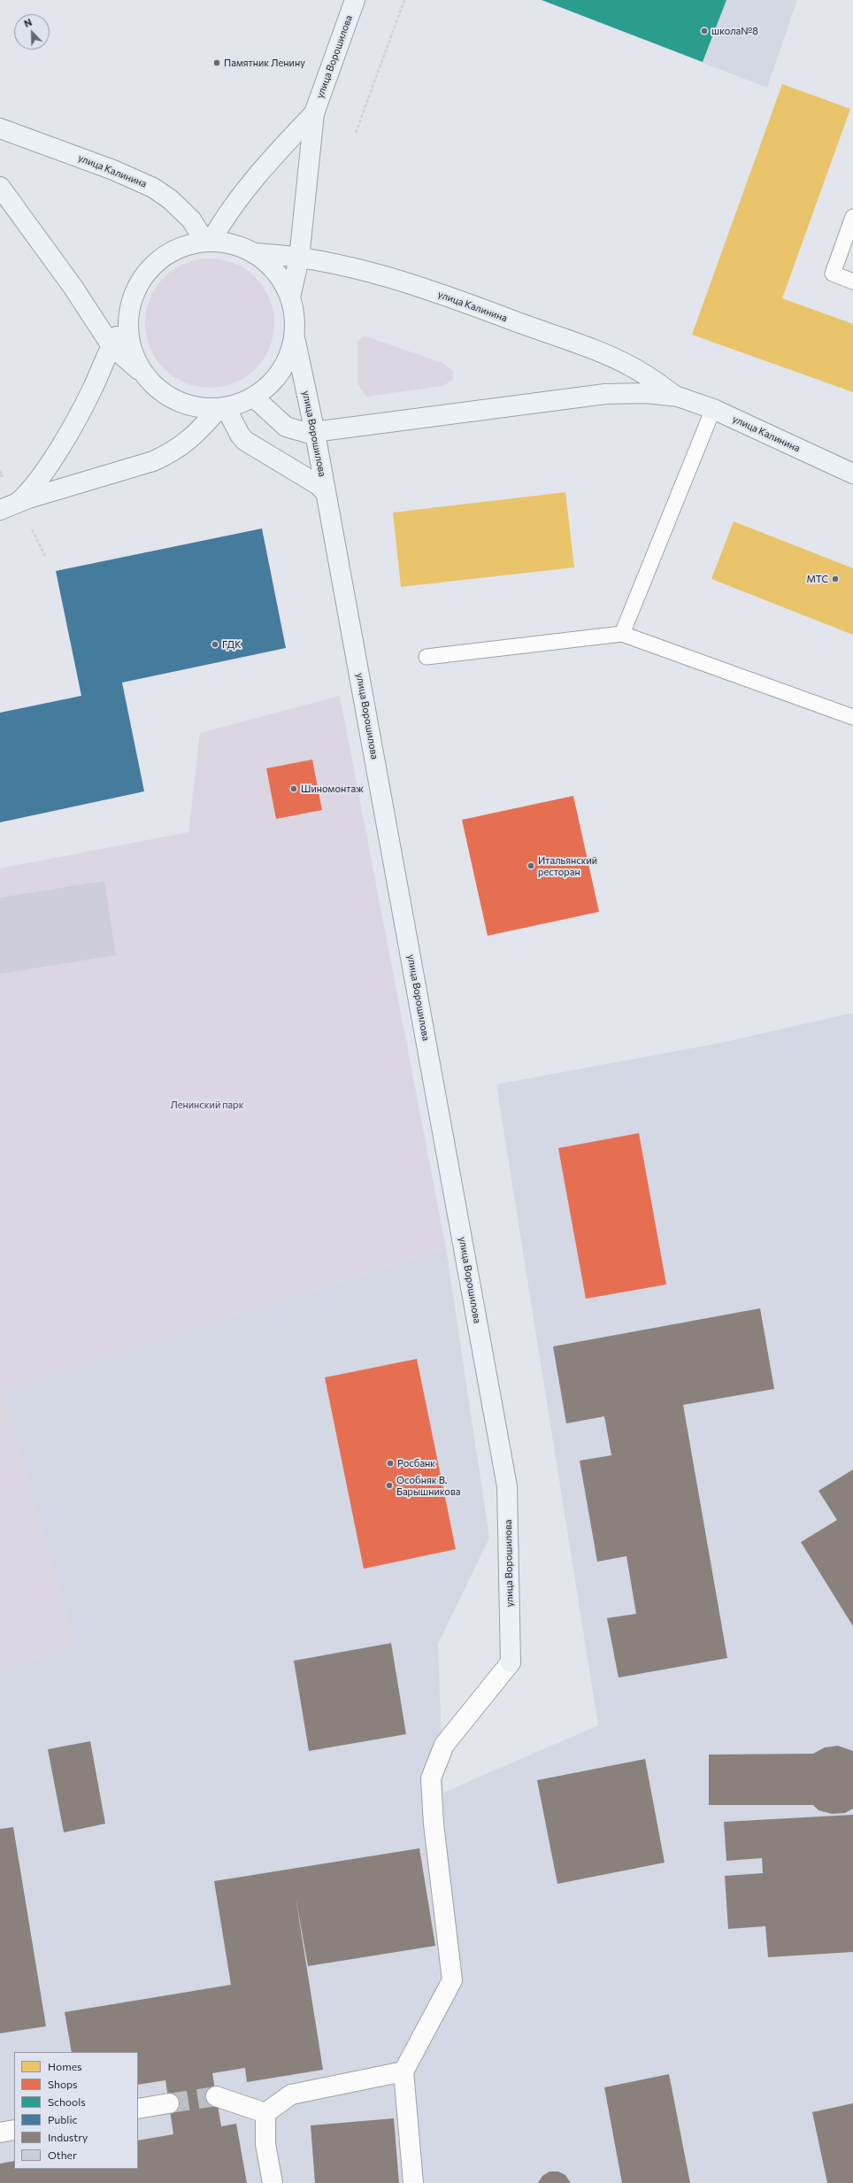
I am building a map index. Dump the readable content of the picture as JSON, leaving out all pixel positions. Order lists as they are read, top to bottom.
{
  "streets": {
    "main road": ["улица Ворошилова", "улица Калинина"]
  },
  "crossings": [
    ["улица Ворошилова", "улица Калинина"]
  ],
  "parks": ["Ленинский парк"],
  "places": [
    "школа№8",
    "Памятник Ленину",
    "МТС",
    "ГДК",
    "Шиномонтаж",
    "Итальянский ресторан",
    "Росбанк",
    "Особняк В. Барышникова"
  ],
  "legend": [
    "Homes",
    "Shops",
    "Schools",
    "Public",
    "Industry",
    "Other"
  ],
  "north": "top left"
}
